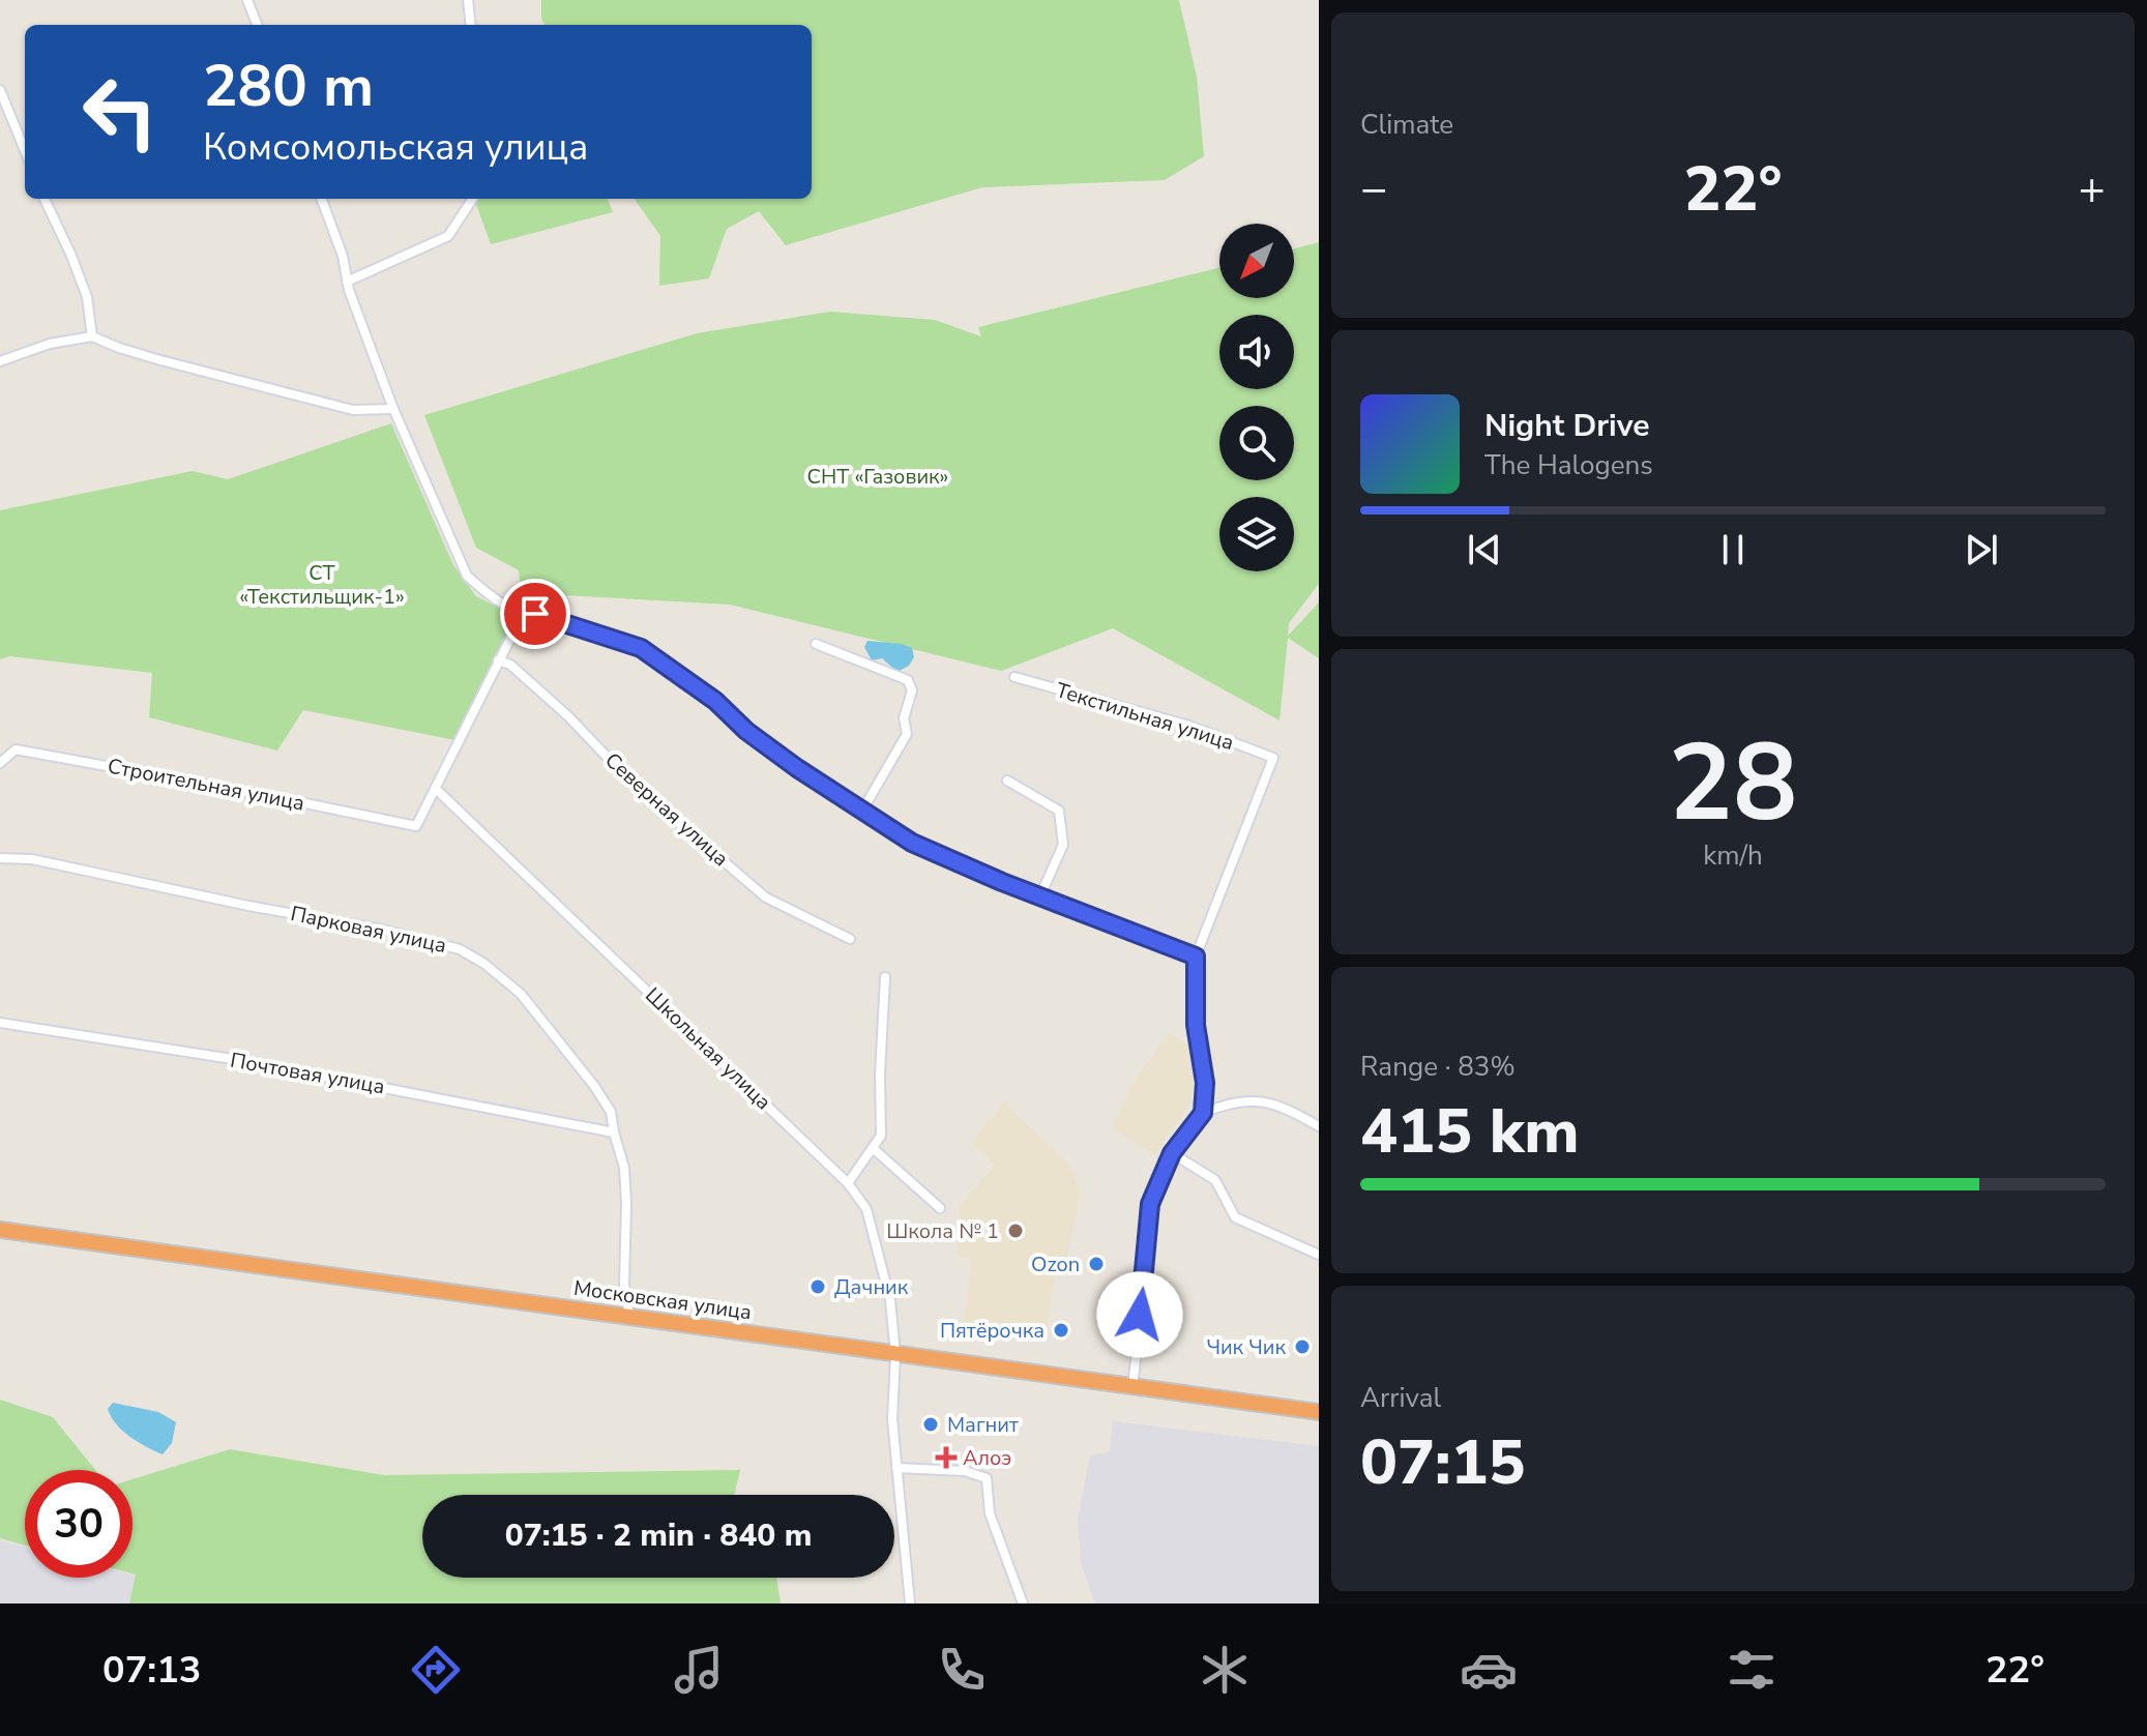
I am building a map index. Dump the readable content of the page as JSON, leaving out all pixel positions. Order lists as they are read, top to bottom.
{
  "streets": {
    "highway": ["Московская улица"],
    "street": [
      "Текстильная улица",
      "Строительная улица",
      "Северная улица",
      "Парковая улица",
      "Школьная улица",
      "Почтовая улица"
    ]
  },
  "crossings": [
    ["Строительная улица", "Школьная улица"],
    ["Парковая улица", "Почтовая улица"],
    ["Парковая улица", "Московская улица"],
    ["Школьная улица", "Московская улица"]
  ],
  "parks": ["СНТ «Газовик»", "СТ «Текстильщик-1»"],
  "places": {
    "other": [
      "Школа № 1",
      "Ozon",
      "Дачник",
      "Пятёрочка",
      "Чик Чик",
      "Магнит"
    ],
    "health": ["Алоэ"]
  },
  "north": "bottom left",
  "page": {
    "tile": [
      "Climate",
      ["28", "km/h"],
      ["Range · 83%", "415 km"],
      ["Arrival", "07:15"]
    ],
    "turn": ["280 m", "Комсомольская улица"],
    "heat": ["−", "22°", "+"],
    "song": ["Night Drive", "The Halogens"],
    "limit": "30",
    "trip": "07:15 · 2 min · 840 m",
    "tabs": ["07:13", "22°"]
  }
}
